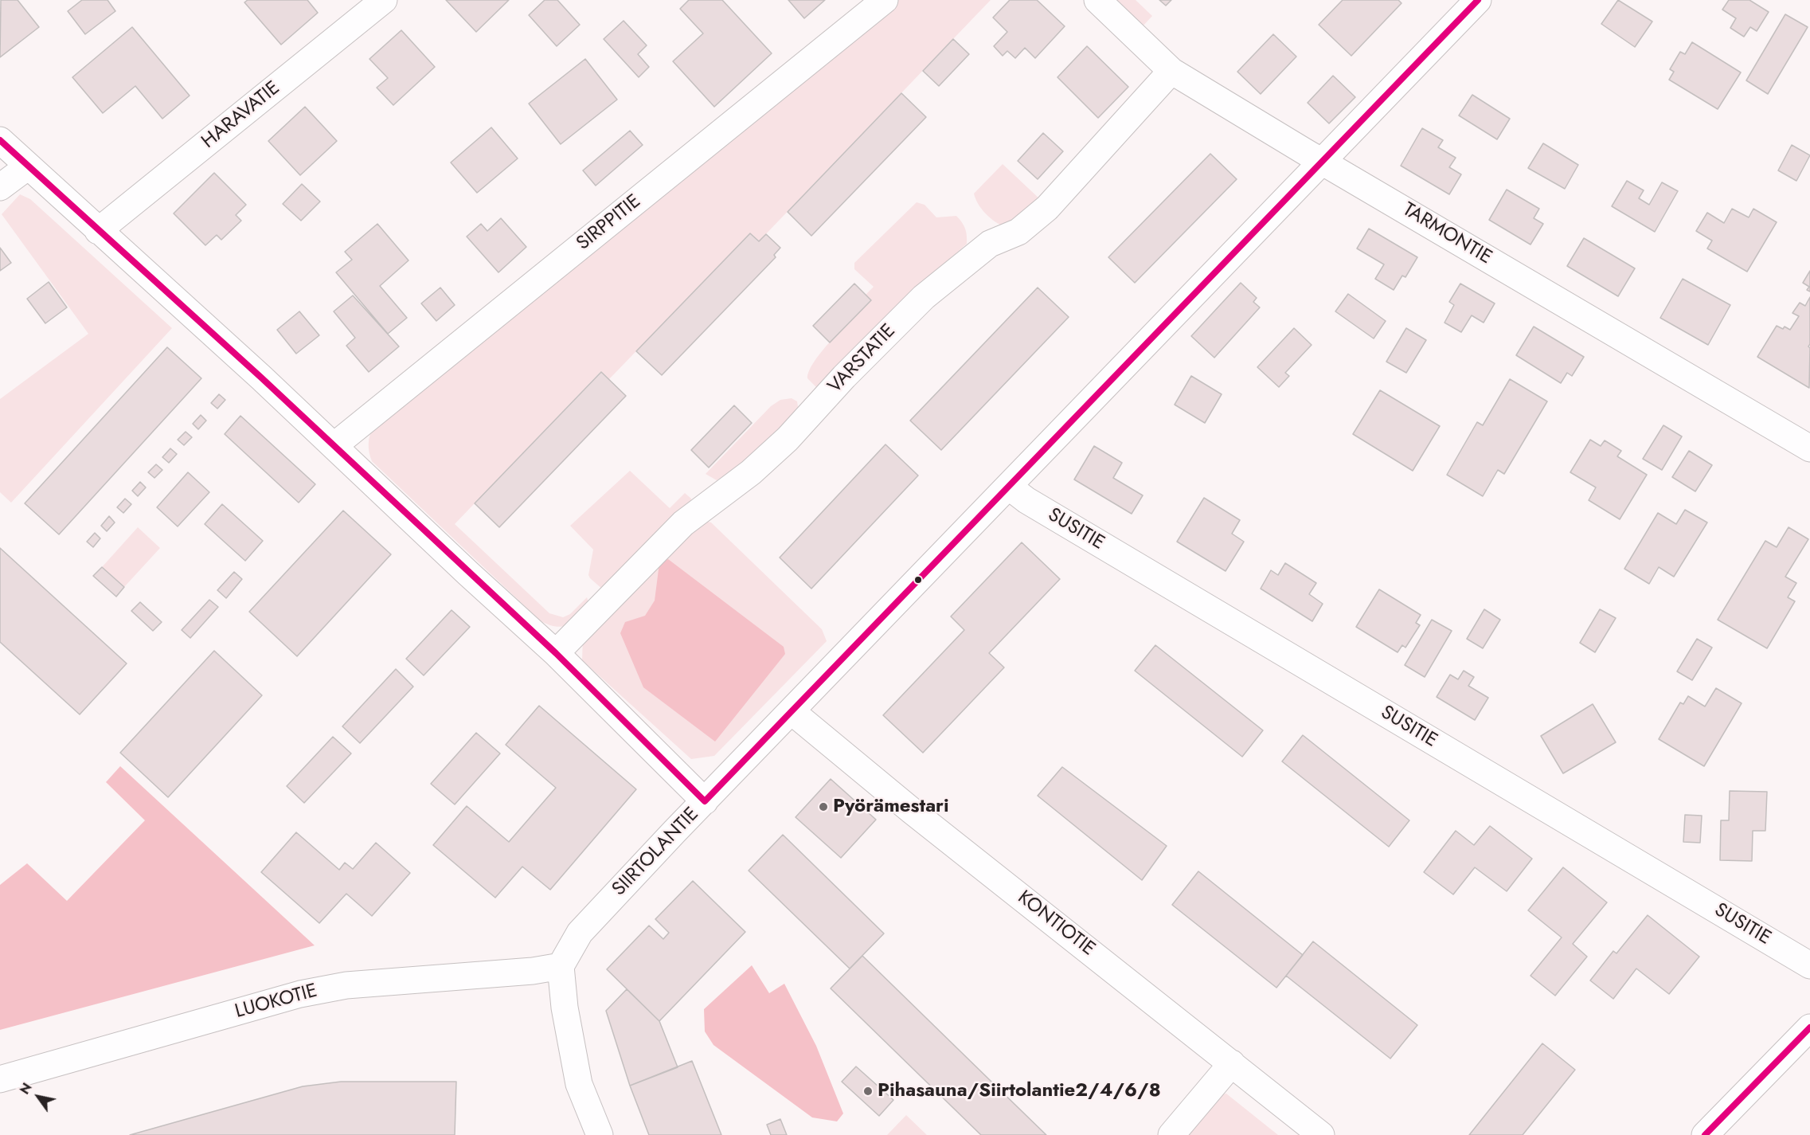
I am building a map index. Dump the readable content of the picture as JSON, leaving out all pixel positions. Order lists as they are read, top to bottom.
{
  "streets": {
    "street": [
      "HARAVATIE",
      "SIRPPITIE",
      "TARMONTIE",
      "VARSTATIE",
      "SUSITIE",
      "SIIRTOLANTIE",
      "KONTIOTIE",
      "LUOKOTIE"
    ]
  },
  "crossings": [
    ["TARMONTIE", "VARSTATIE"],
    ["TARMONTIE", "SIIRTOLANTIE"],
    ["SUSITIE", "SIIRTOLANTIE"],
    ["SIIRTOLANTIE", "KONTIOTIE"],
    ["SIIRTOLANTIE", "LUOKOTIE"]
  ],
  "places": ["Pyörämestari", "Pihasauna/Siirtolantie2/4/6/8"],
  "north": "top left"
}
